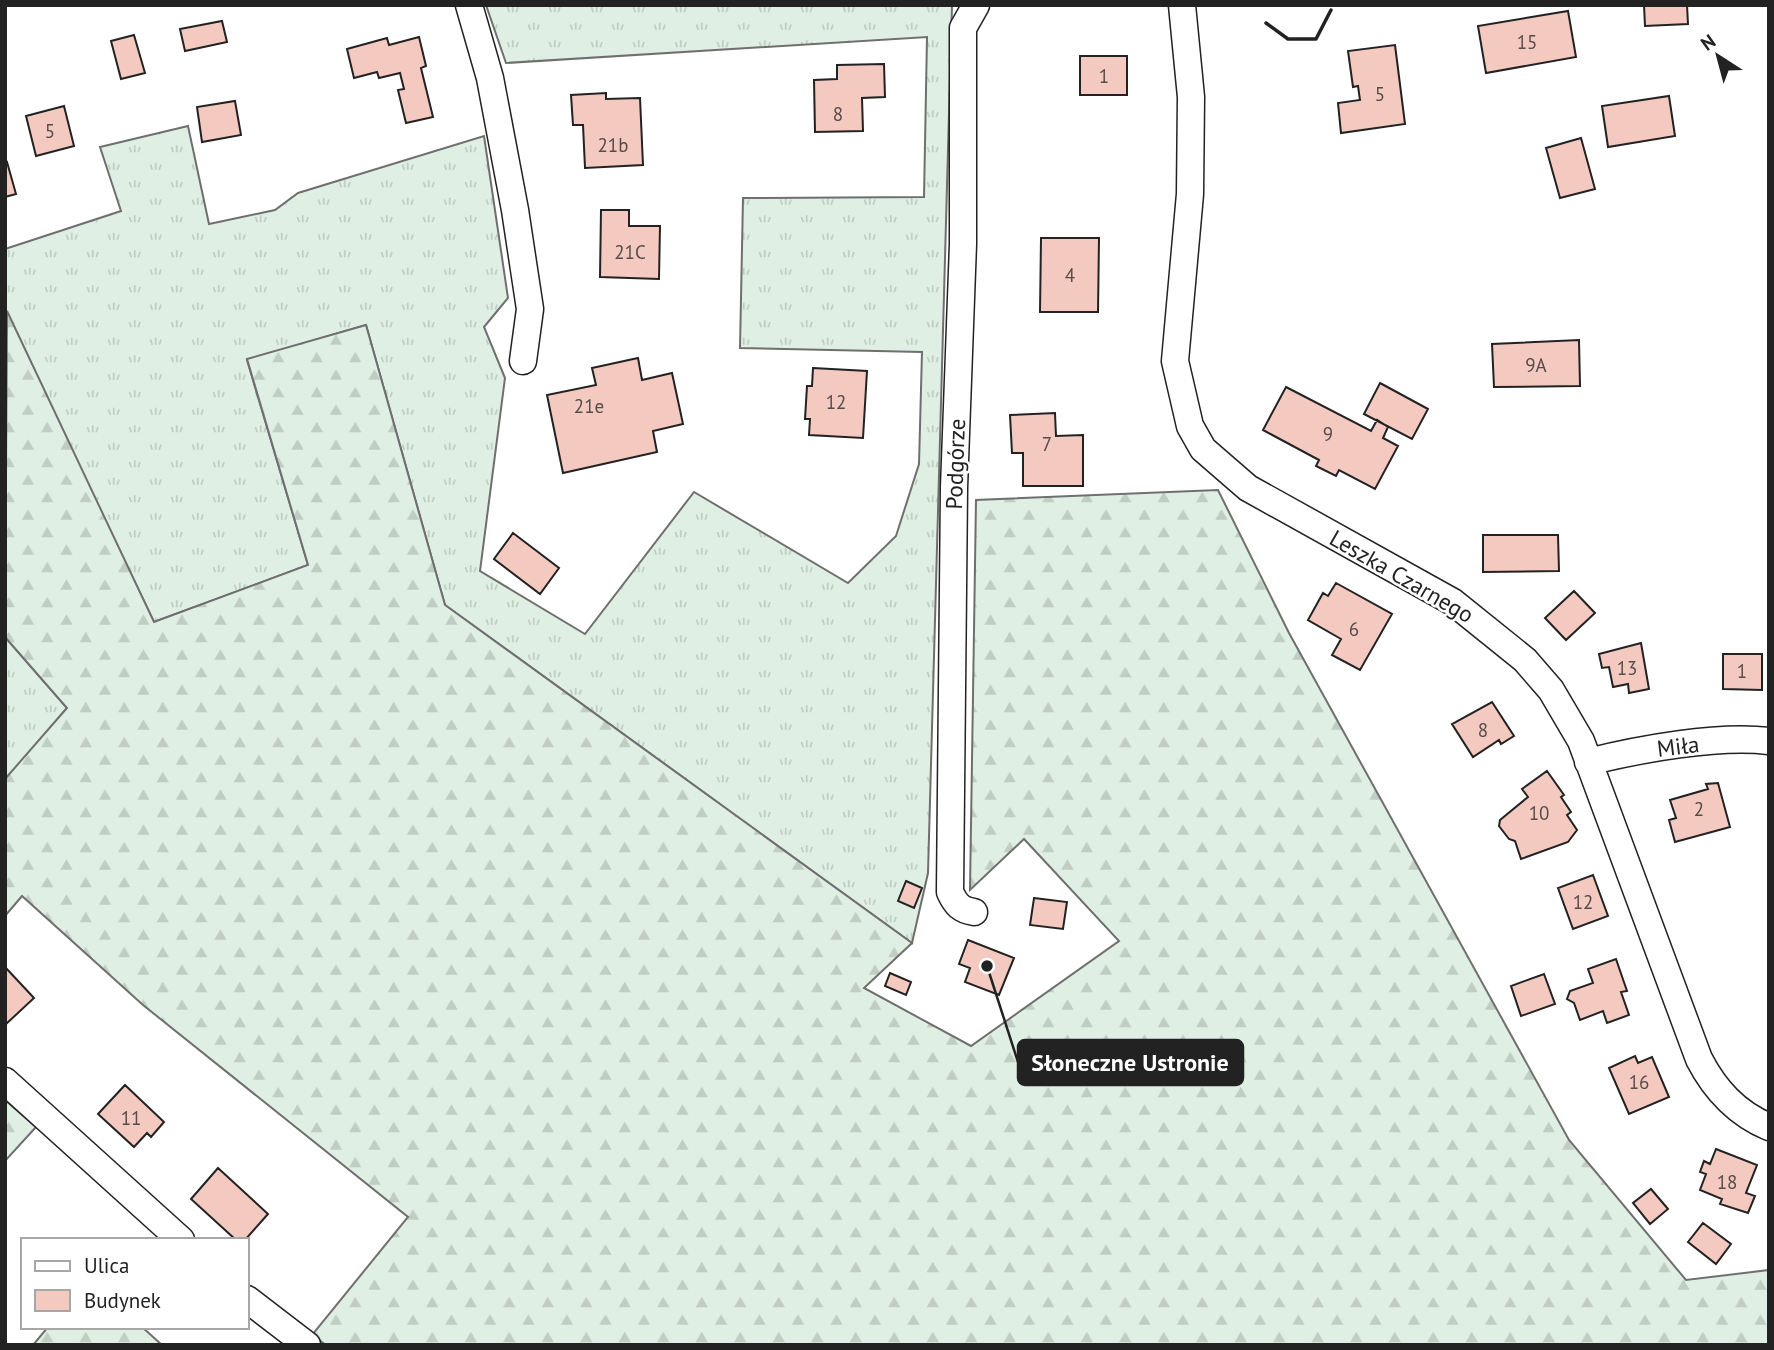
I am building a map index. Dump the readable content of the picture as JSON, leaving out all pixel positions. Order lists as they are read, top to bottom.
{
  "streets": {
    "street": ["Podgórze", "Leszka Czarnego", "Miła"]
  },
  "crossings": [
    ["Leszka Czarnego", "Miła"]
  ],
  "places": ["Słoneczne Ustronie"],
  "house_numbers": [
    "15",
    "1",
    "5",
    "8",
    "5",
    "21b",
    "21C",
    "4",
    "9A",
    "12",
    "21e",
    "9",
    "7",
    "6",
    "13",
    "1",
    "8",
    "2",
    "10",
    "12",
    "16",
    "11",
    "18"
  ],
  "legend": ["Ulica", "Budynek"],
  "north": "top left"
}
